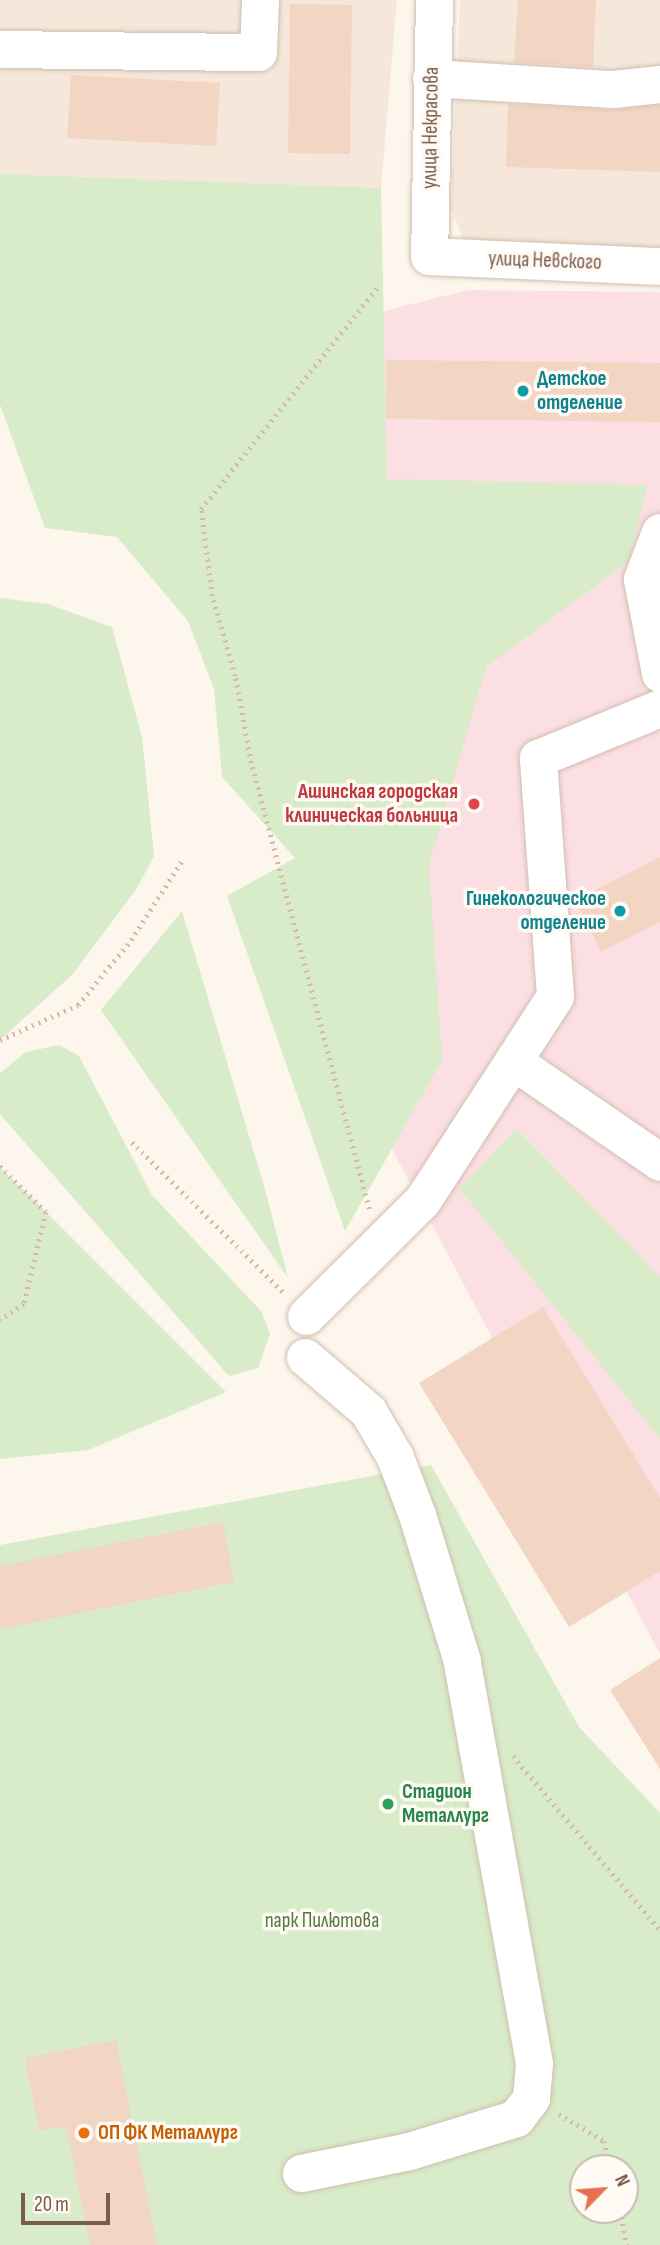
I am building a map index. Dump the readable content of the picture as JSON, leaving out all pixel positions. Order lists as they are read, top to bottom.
{
  "streets": {
    "street": ["улица Некрасова", "улица Невского"]
  },
  "crossings": [
    ["улица Некрасова", "улица Невского"]
  ],
  "parks": ["парк Пилютова"],
  "places": [
    "Детское отделение",
    "Ашинская городская клиническая больница",
    "Гинекологическое отделение",
    "Стадион Металлург",
    "ОП ФК Металлург"
  ],
  "scale_bar": "20 m",
  "north": "top right"
}
